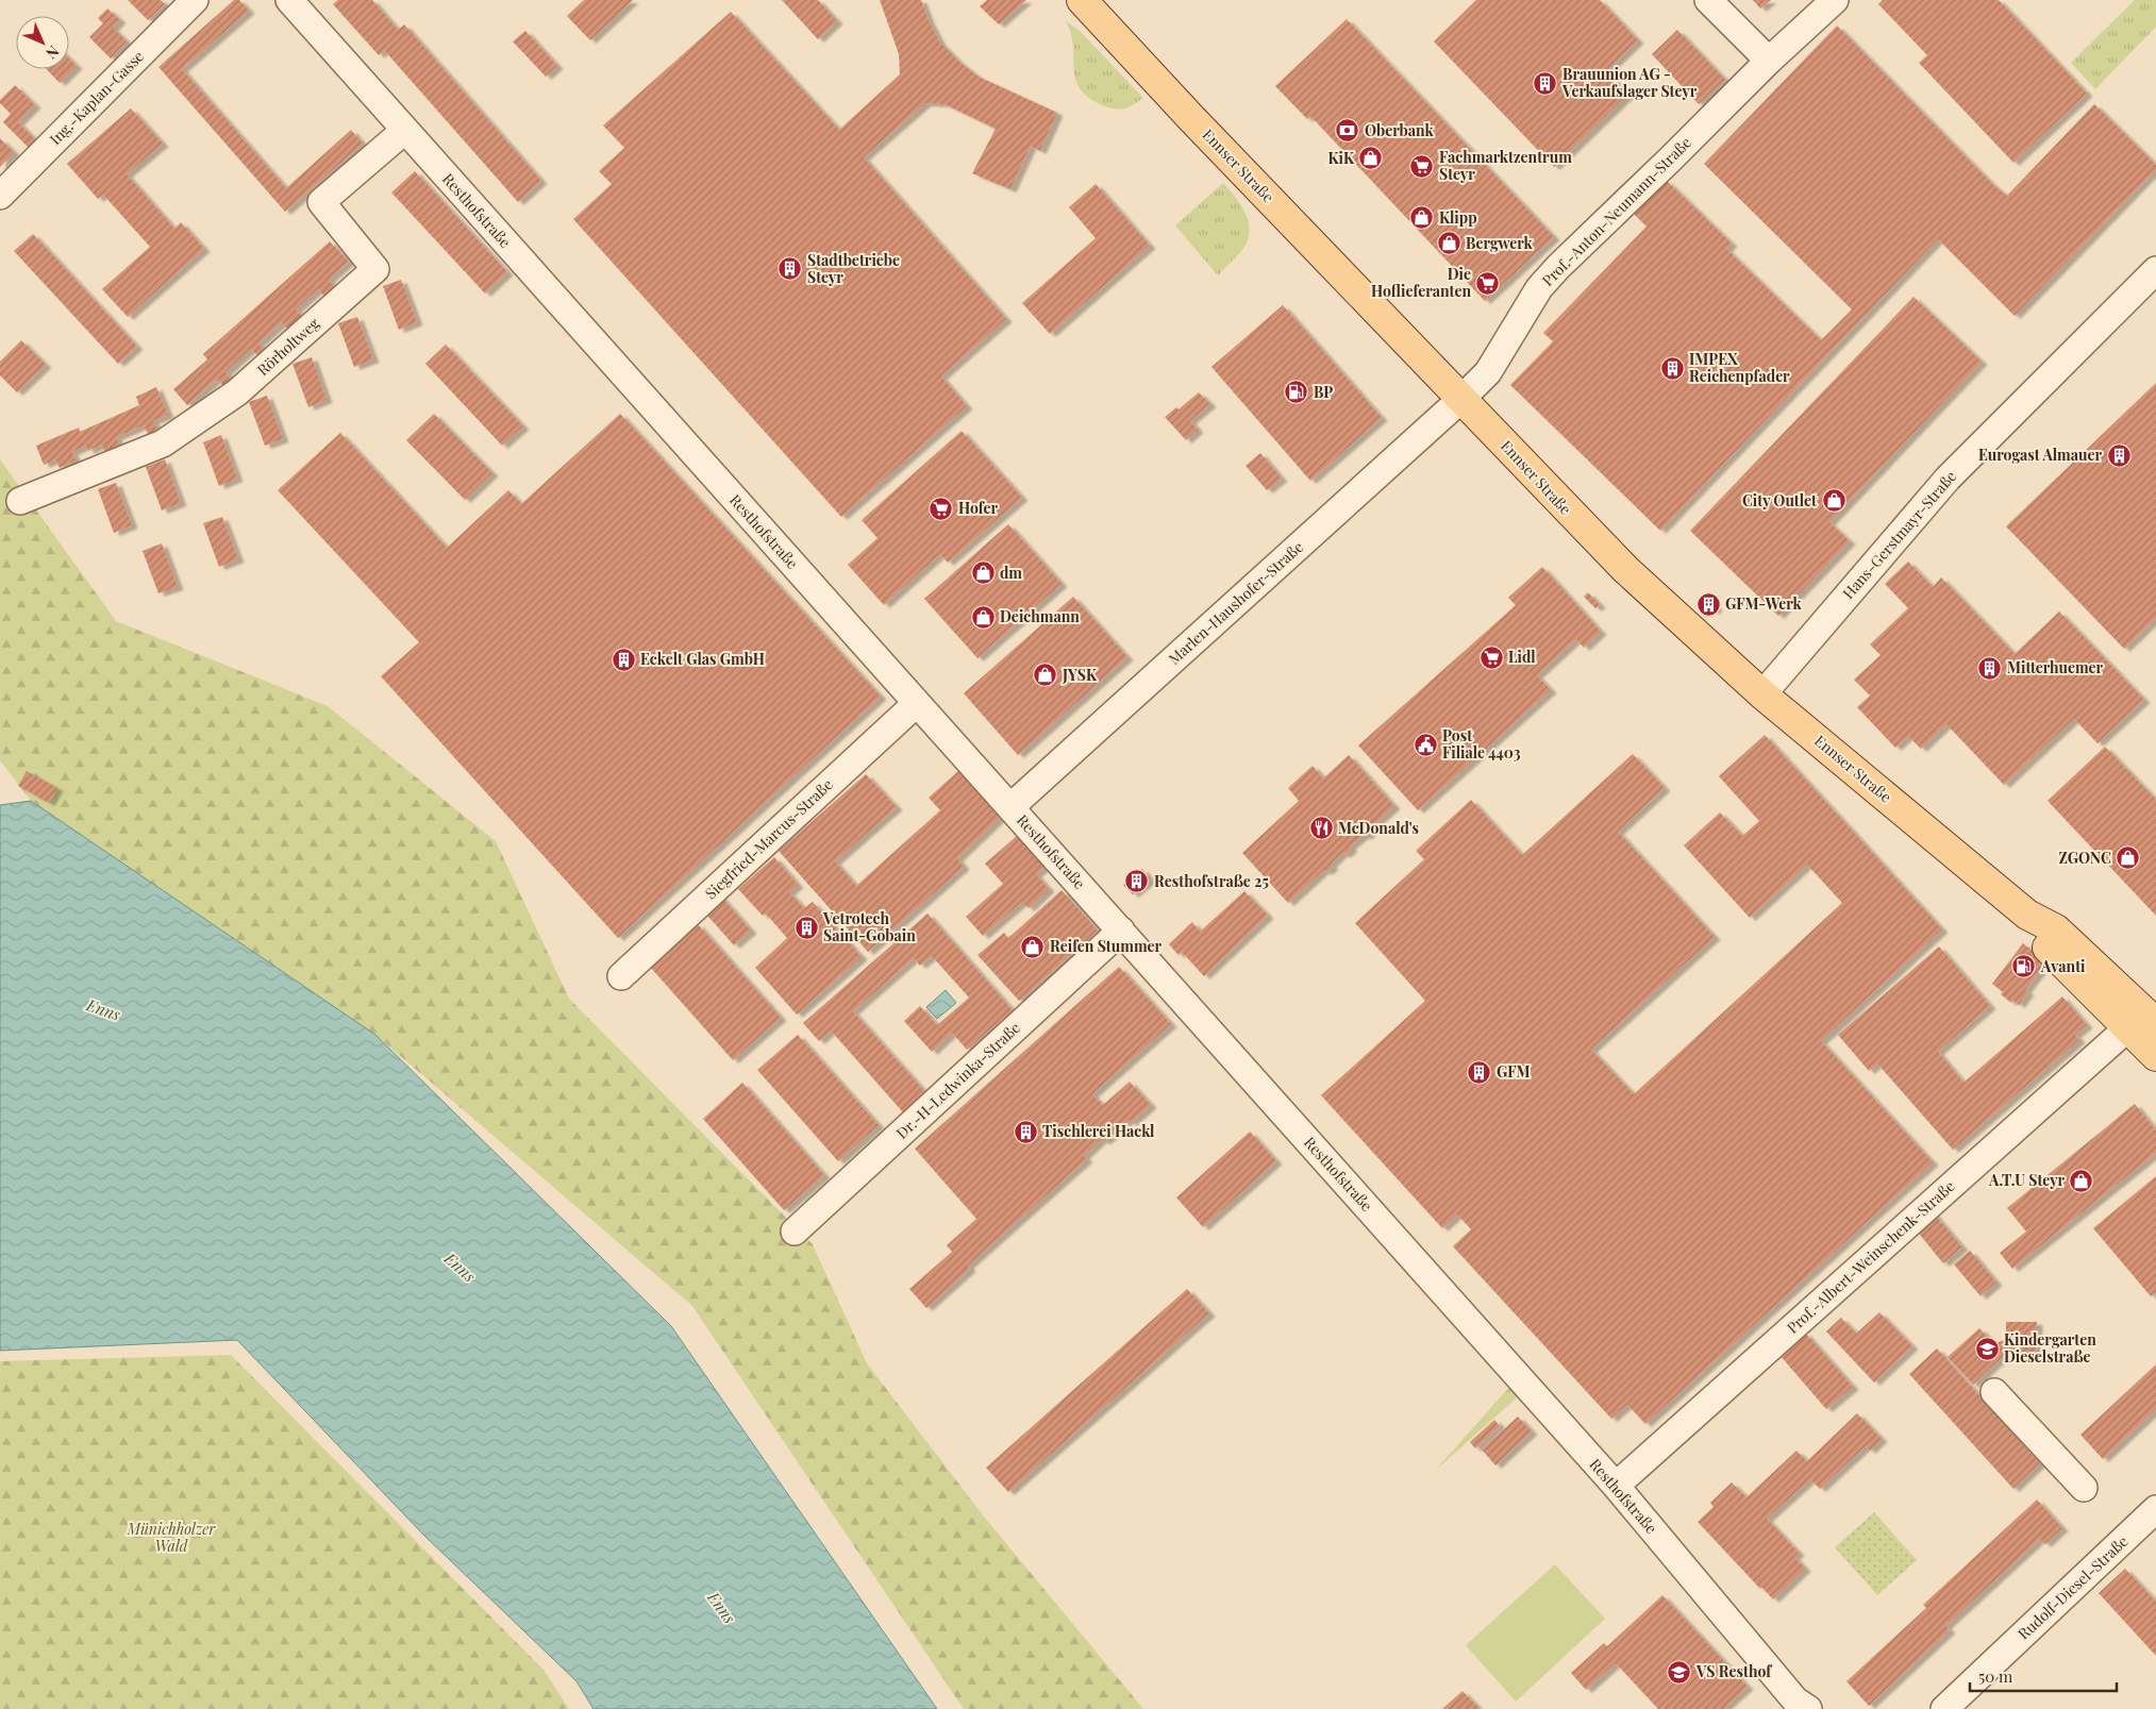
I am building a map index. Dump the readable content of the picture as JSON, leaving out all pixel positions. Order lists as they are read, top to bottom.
{
  "streets": {
    "main road": ["Ennser Straße"],
    "street": [
      "Ing.-Kaplan-Gasse",
      "Resthofstraße",
      "Prof.-Anton-Neumann-Straße",
      "Rörholtweg",
      "Hans-Gerstmayr-Straße",
      "Marlen-Haushofer-Straße",
      "Siegfried-Marcus-Straße",
      "Dr.-H-Ledwinka-Straße",
      "Prof.-Albert-Weinschenk-Straße",
      "Rudolf-Diesel-Straße"
    ]
  },
  "crossings": [
    ["Ennser Straße", "Prof.-Anton-Neumann-Straße"],
    ["Ennser Straße", "Hans-Gerstmayr-Straße"],
    ["Ennser Straße", "Marlen-Haushofer-Straße"],
    ["Ennser Straße", "Prof.-Albert-Weinschenk-Straße"],
    ["Resthofstraße", "Rörholtweg"],
    ["Resthofstraße", "Marlen-Haushofer-Straße"],
    ["Resthofstraße", "Siegfried-Marcus-Straße"],
    ["Resthofstraße", "Dr.-H-Ledwinka-Straße"],
    ["Resthofstraße", "Prof.-Albert-Weinschenk-Straße"],
    ["Prof.-Anton-Neumann-Straße", "Marlen-Haushofer-Straße"]
  ],
  "water": ["Enns"],
  "parks": ["Münichholzer Wald"],
  "places": {
    "building": [
      "Brauunion AG - Verkaufslager Steyr",
      "Stadtbetriebe Steyr",
      "IMPEX Reichenpfader",
      "Eurogast Almauer",
      "GFM-Werk",
      "Eckelt Glas GmbH",
      "Mitterhuemer",
      "Resthofstraße 25",
      "Vetrotech Saint-Gobain",
      "GFM",
      "Tischlerei Hackl"
    ],
    "bank": ["Oberbank"],
    "shop": [
      "KiK",
      "Klipp",
      "Bergwerk",
      "City Outlet",
      "dm",
      "Deichmann",
      "JYSK",
      "ZGONC",
      "Reifen Stummer",
      "A.T.U Steyr"
    ],
    "supermarket": [
      "Fachmarktzentrum Steyr",
      "Die Hoflieferanten",
      "Hofer",
      "Lidl"
    ],
    "fuel station": ["BP", "Avanti"],
    "public building": ["Post Filiale 4403"],
    "restaurant": ["McDonald's"],
    "school or university": ["Kindergarten Dieselstraße", "VS Resthof"]
  },
  "scale_bar": "50 m",
  "north": "bottom right"
}
